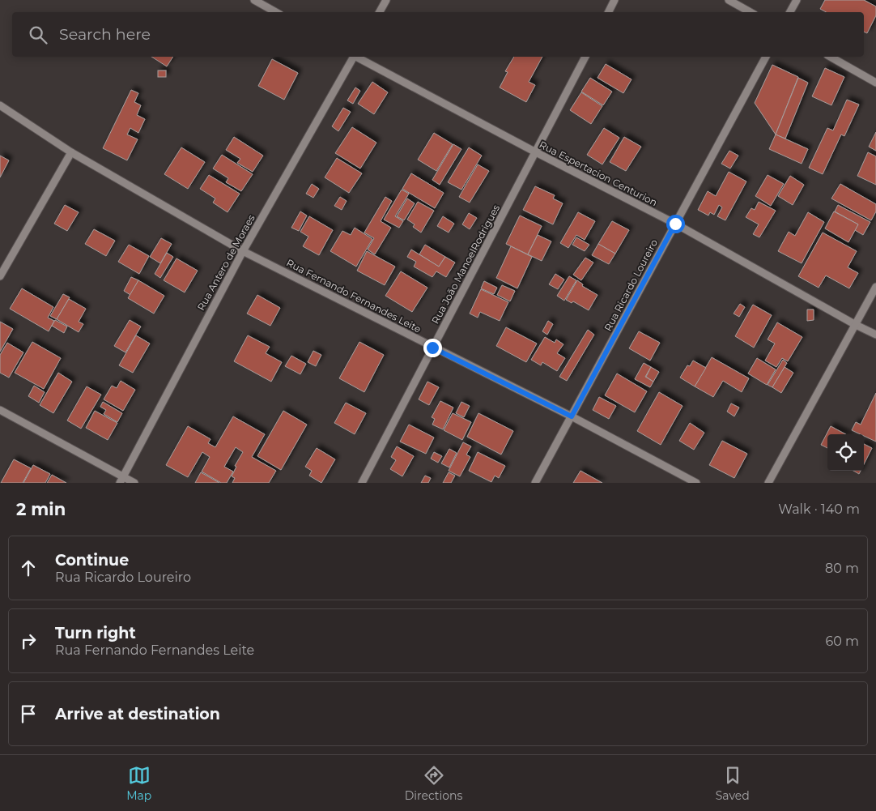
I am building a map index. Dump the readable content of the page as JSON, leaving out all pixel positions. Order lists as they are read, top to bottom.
{
  "streets": {
    "street": [
      "Rua Espertacion Centurion",
      "Rua Antero de Moraes",
      "Rua João ManoelRodrigues",
      "Rua Ricardo Loureiro",
      "Rua Fernando Fernandes Leite"
    ]
  },
  "crossings": [
    ["Rua Espertacion Centurion", "Rua João ManoelRodrigues"],
    ["Rua Espertacion Centurion", "Rua Ricardo Loureiro"],
    ["Rua Antero de Moraes", "Rua Fernando Fernandes Leite"],
    ["Rua João ManoelRodrigues", "Rua Fernando Fernandes Leite"],
    ["Rua Ricardo Loureiro", "Rua Fernando Fernandes Leite"]
  ],
  "page": {
    "search": "Search here",
    "heading": ["2 min", "Walk · 140 m"],
    "list": [
      ["Continue", "Rua Ricardo Loureiro", "80 m"],
      ["Turn right", "Rua Fernando Fernandes Leite", "60 m"],
      "Arrive at destination"
    ],
    "nav": ["Map", "Directions", "Saved"]
  }
}
